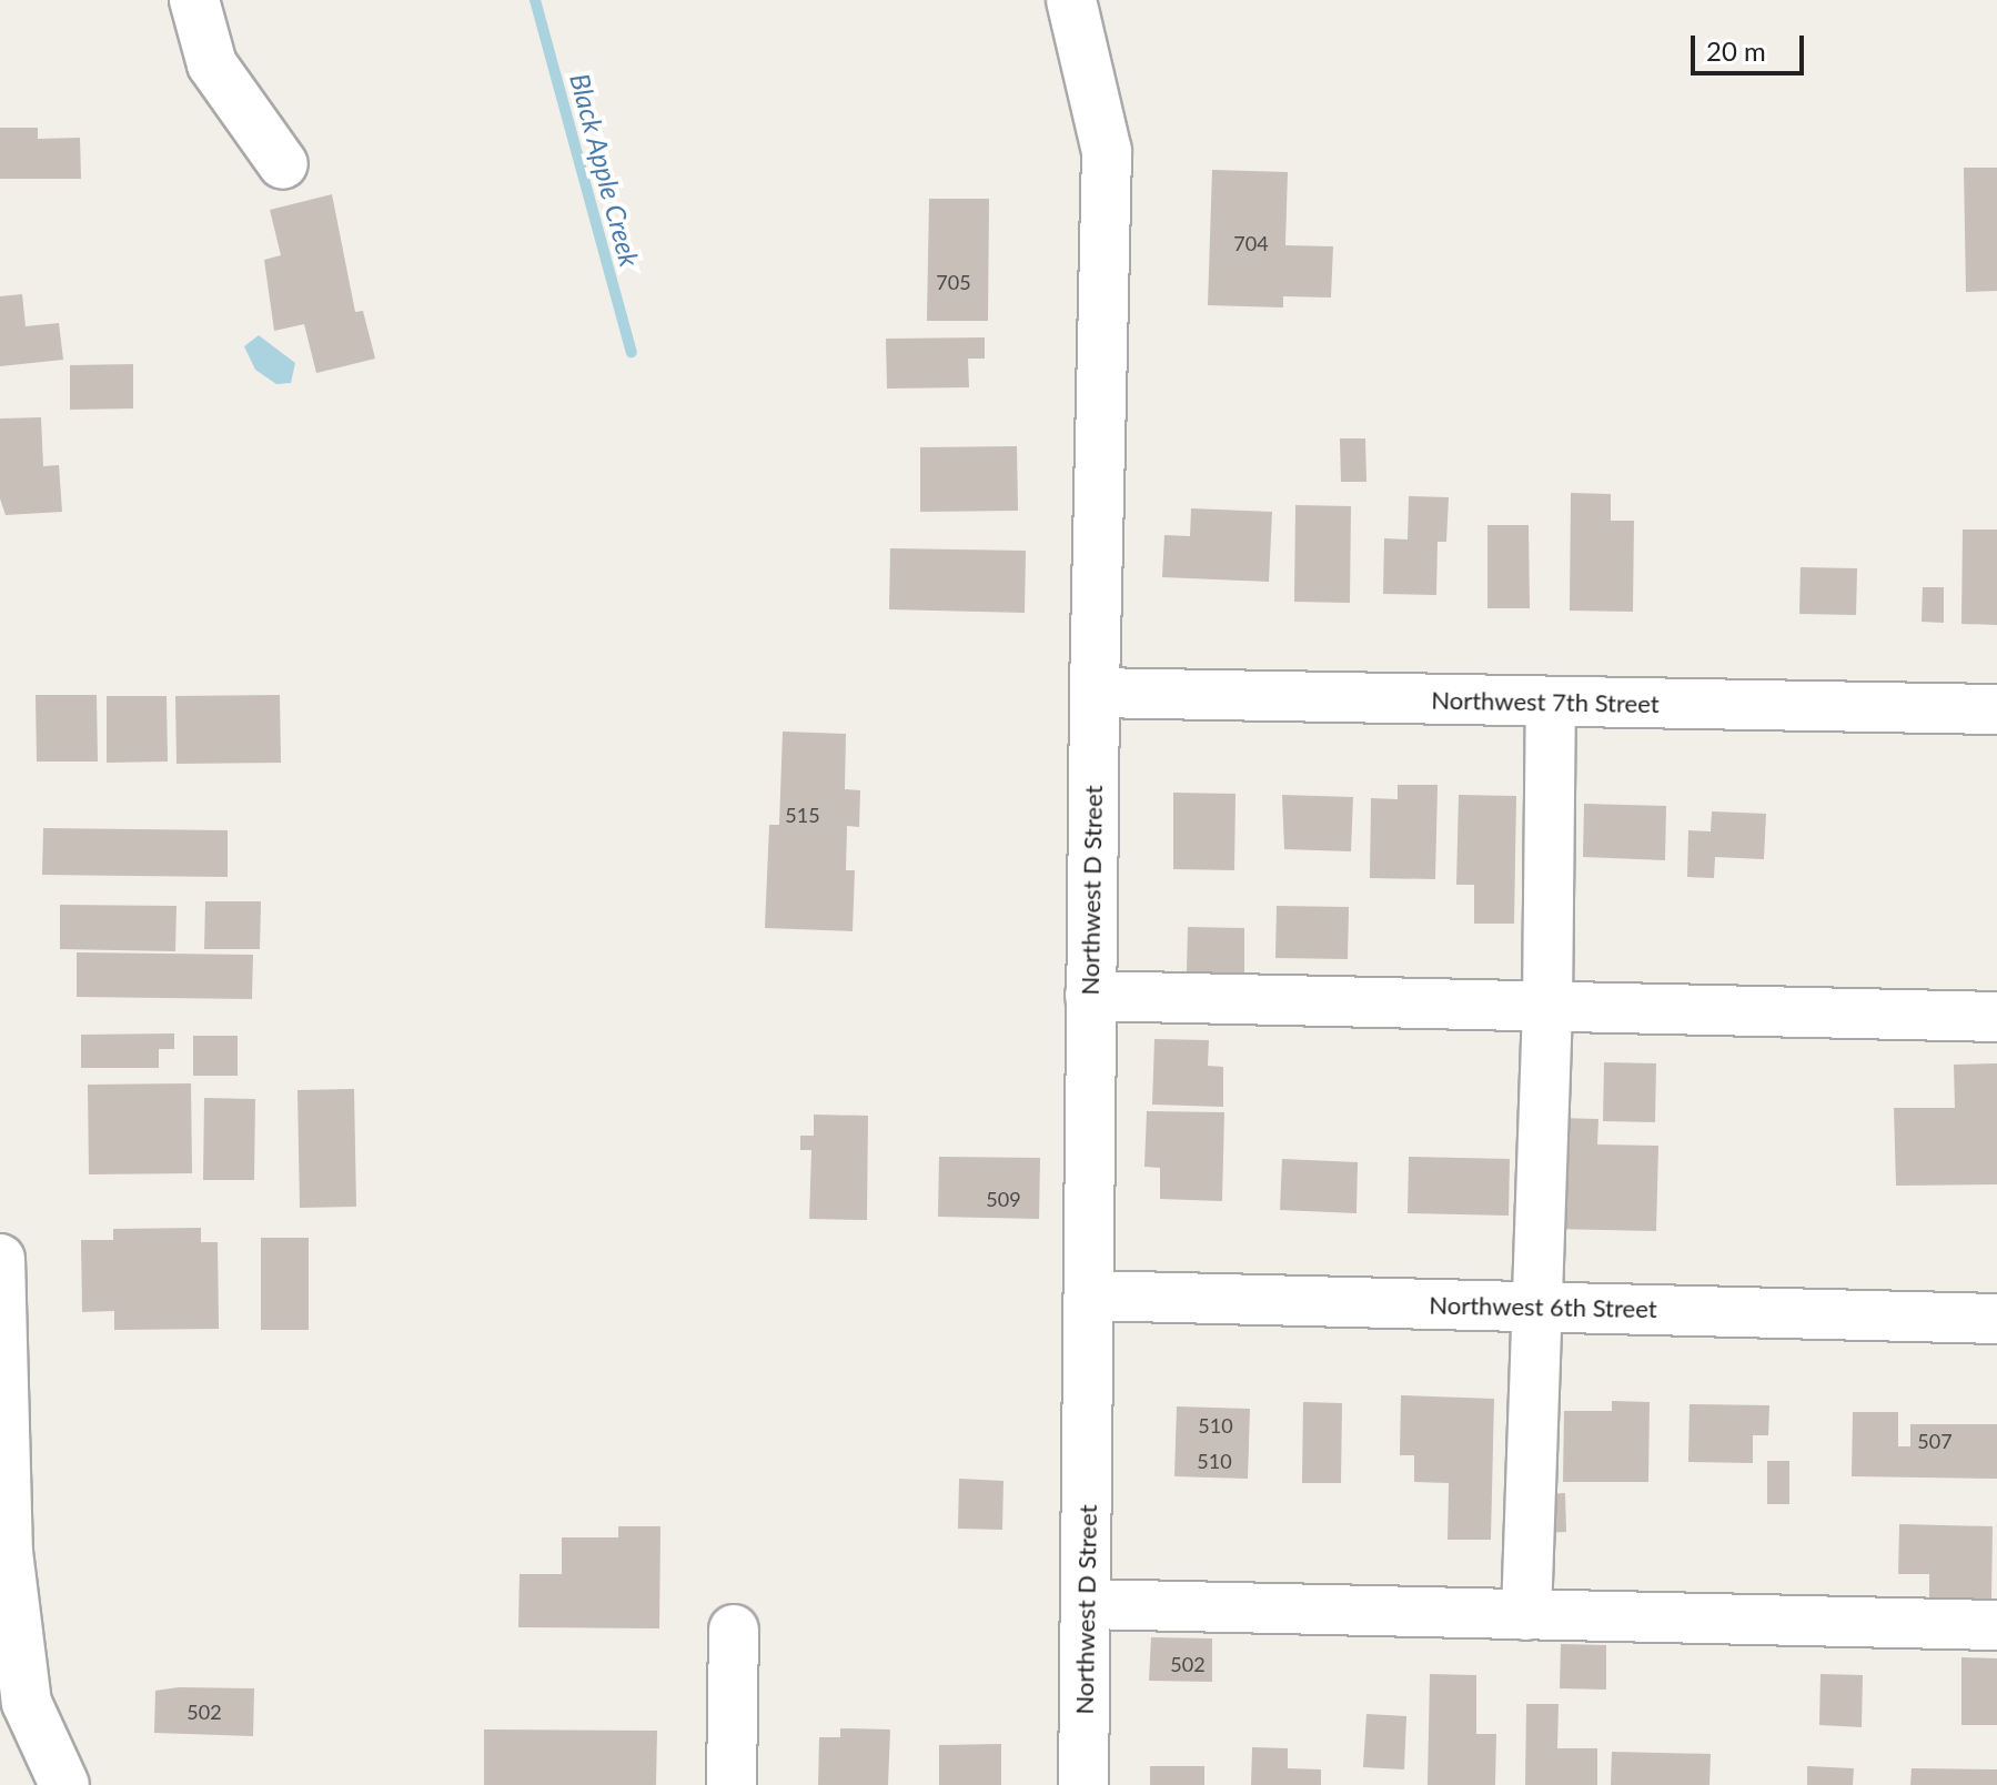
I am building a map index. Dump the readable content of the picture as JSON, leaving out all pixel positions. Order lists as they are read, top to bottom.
{
  "streets": {
    "street": ["Northwest 7th Street", "Northwest D Street", "Northwest 6th Street"]
  },
  "crossings": [
    ["Northwest 7th Street", "Northwest D Street"],
    ["Northwest D Street", "Northwest 6th Street"]
  ],
  "water": ["Black Apple Creek"],
  "house_numbers": [
    "704",
    "705",
    "515",
    "509",
    "510",
    "507",
    "510",
    "502",
    "502"
  ],
  "scale_bar": "20 m"
}
